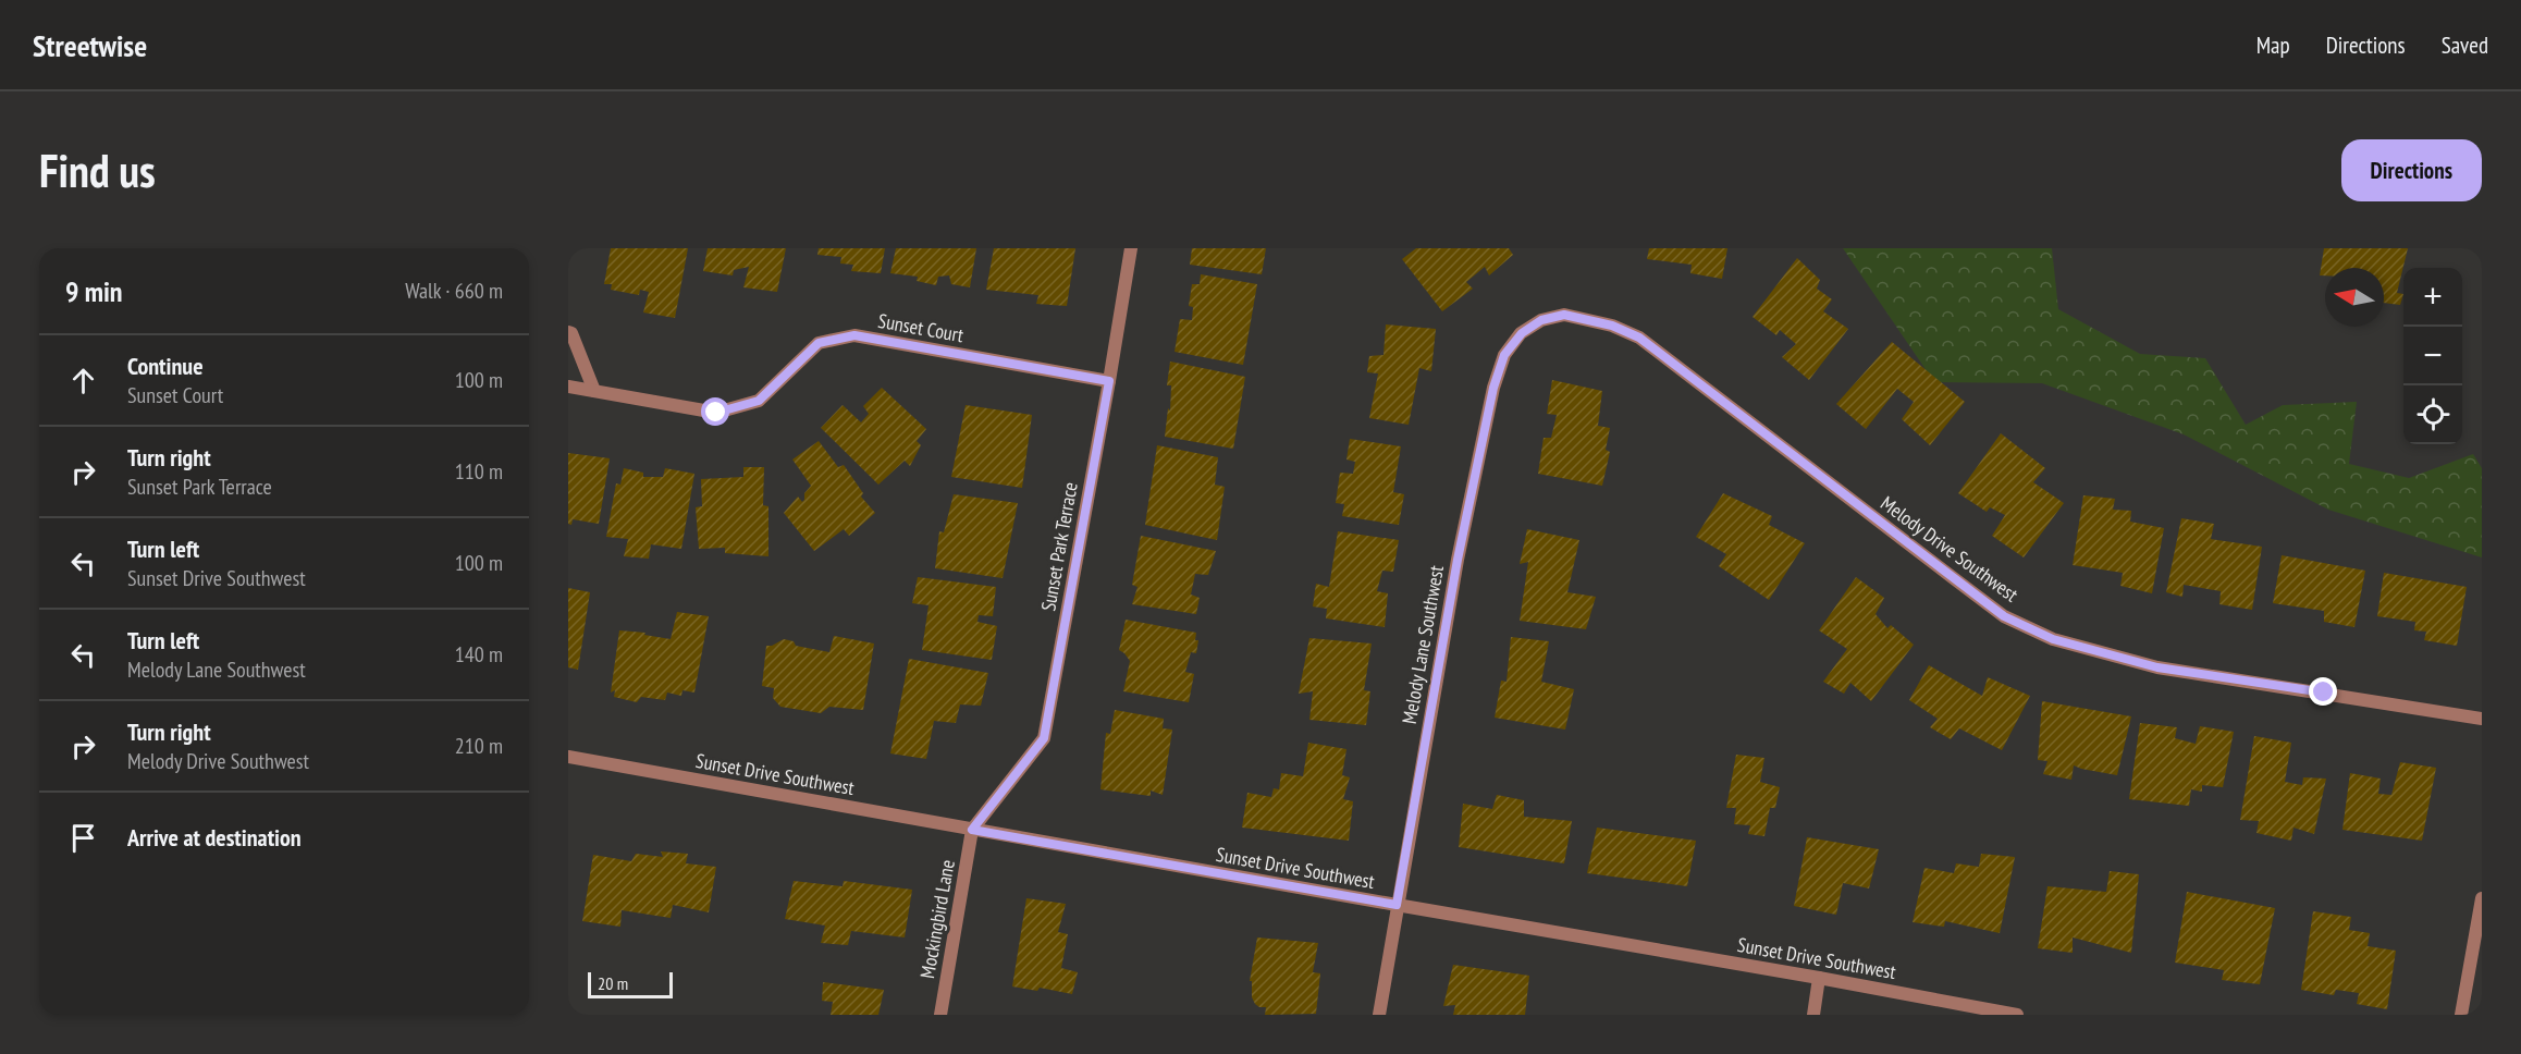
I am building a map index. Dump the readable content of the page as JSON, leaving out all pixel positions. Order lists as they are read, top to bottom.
{
  "streets": {
    "street": [
      "Sunset Court",
      "Sunset Park Terrace",
      "Melody Drive Southwest",
      "Melody Lane Southwest",
      "Sunset Drive Southwest",
      "Mockingbird Lane"
    ]
  },
  "crossings": [
    ["Sunset Court", "Sunset Park Terrace"],
    ["Sunset Park Terrace", "Sunset Drive Southwest"],
    ["Sunset Park Terrace", "Mockingbird Lane"],
    ["Melody Drive Southwest", "Melody Lane Southwest"],
    ["Melody Lane Southwest", "Sunset Drive Southwest"],
    ["Sunset Drive Southwest", "Mockingbird Lane"]
  ],
  "scale_bar": "20 m",
  "north": "left",
  "page": {
    "header": "Streetwise",
    "nav": ["Map", "Directions", "Saved"],
    "buttons": "Directions",
    "title": "Find us",
    "heading": ["9 min", "Walk · 660 m"],
    "map_buttons": ["+", "−"],
    "list": [
      ["Continue", "Sunset Court", "100 m"],
      ["Turn right", "Sunset Park Terrace", "110 m"],
      ["Turn left", "Sunset Drive Southwest", "100 m"],
      ["Turn left", "Melody Lane Southwest", "140 m"],
      ["Turn right", "Melody Drive Southwest", "210 m"],
      "Arrive at destination"
    ],
    "scale": "20 m"
  }
}
